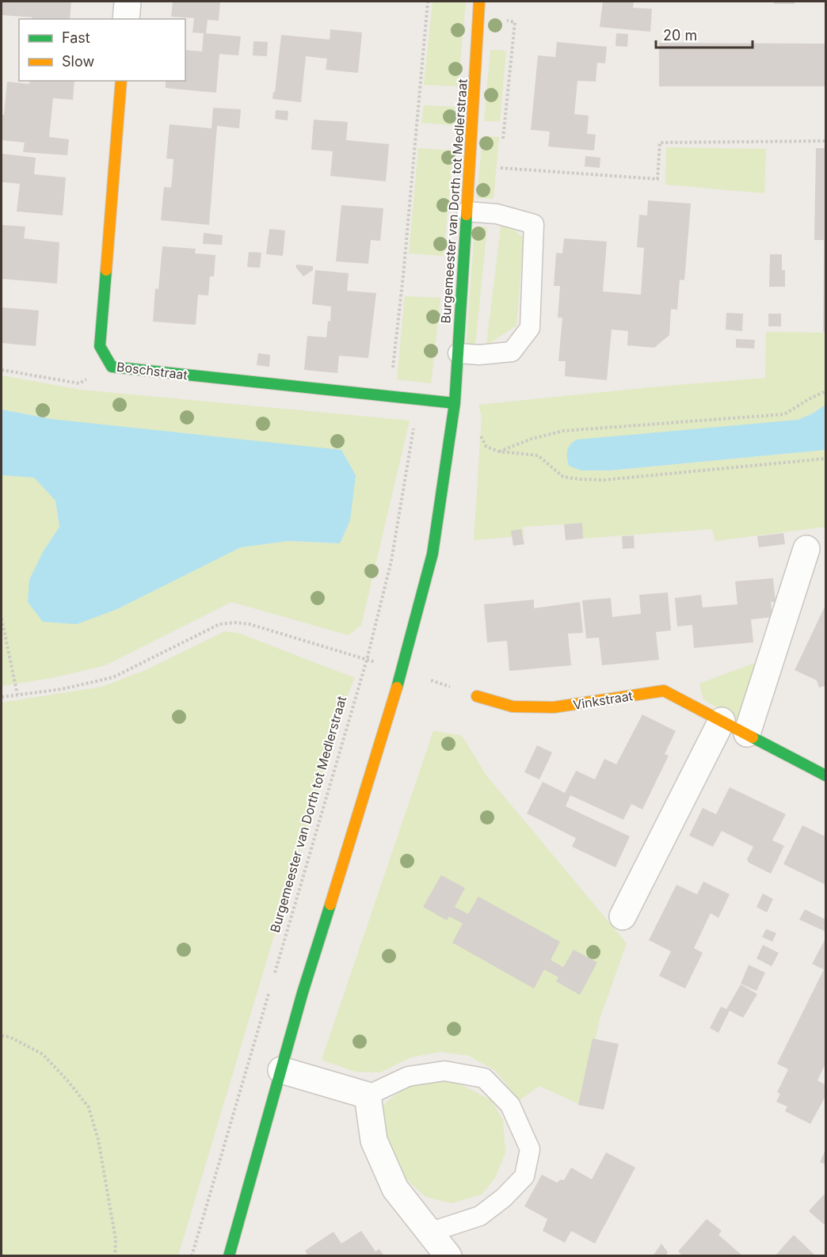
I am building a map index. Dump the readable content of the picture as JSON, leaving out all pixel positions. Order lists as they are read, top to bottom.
{
  "streets": {
    "street": ["Burgemeester van Dorth tot Medlerstraat", "Boschstraat", "Vinkstraat"]
  },
  "crossings": [
    ["Burgemeester van Dorth tot Medlerstraat", "Boschstraat"]
  ],
  "legend": ["Fast", "Slow"],
  "scale_bar": "20 m"
}
